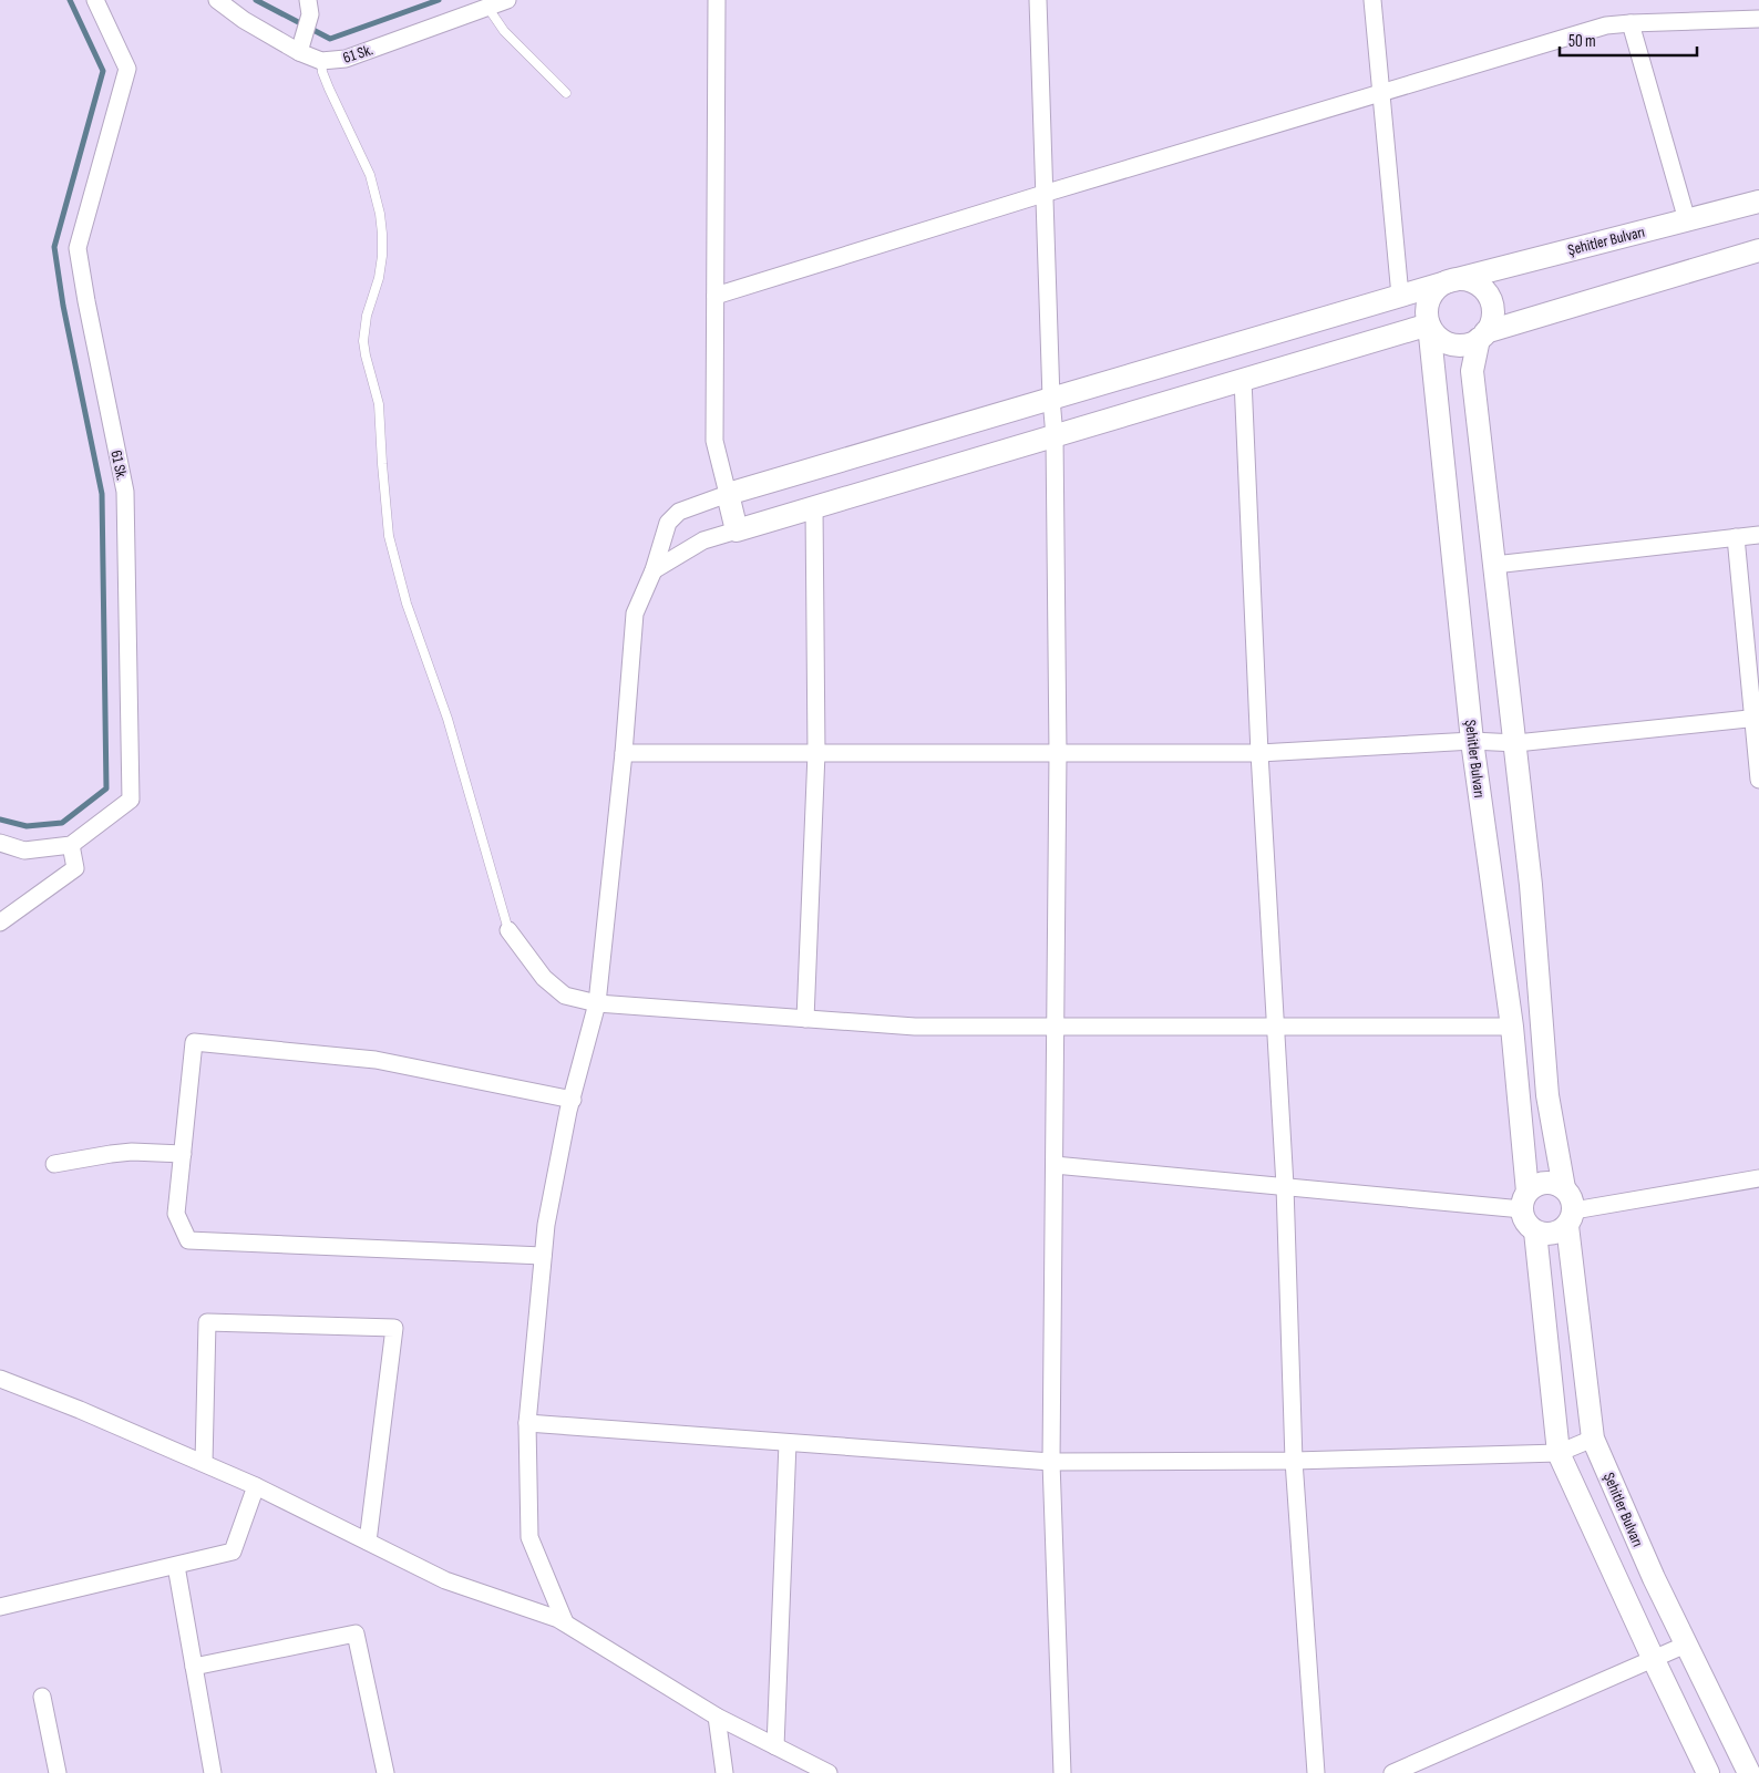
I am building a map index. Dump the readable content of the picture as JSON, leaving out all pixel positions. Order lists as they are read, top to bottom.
{
  "streets": {
    "main road": ["Şehitler Bulvarı"],
    "street": ["61 Sk."]
  },
  "scale_bar": "50 m"
}
